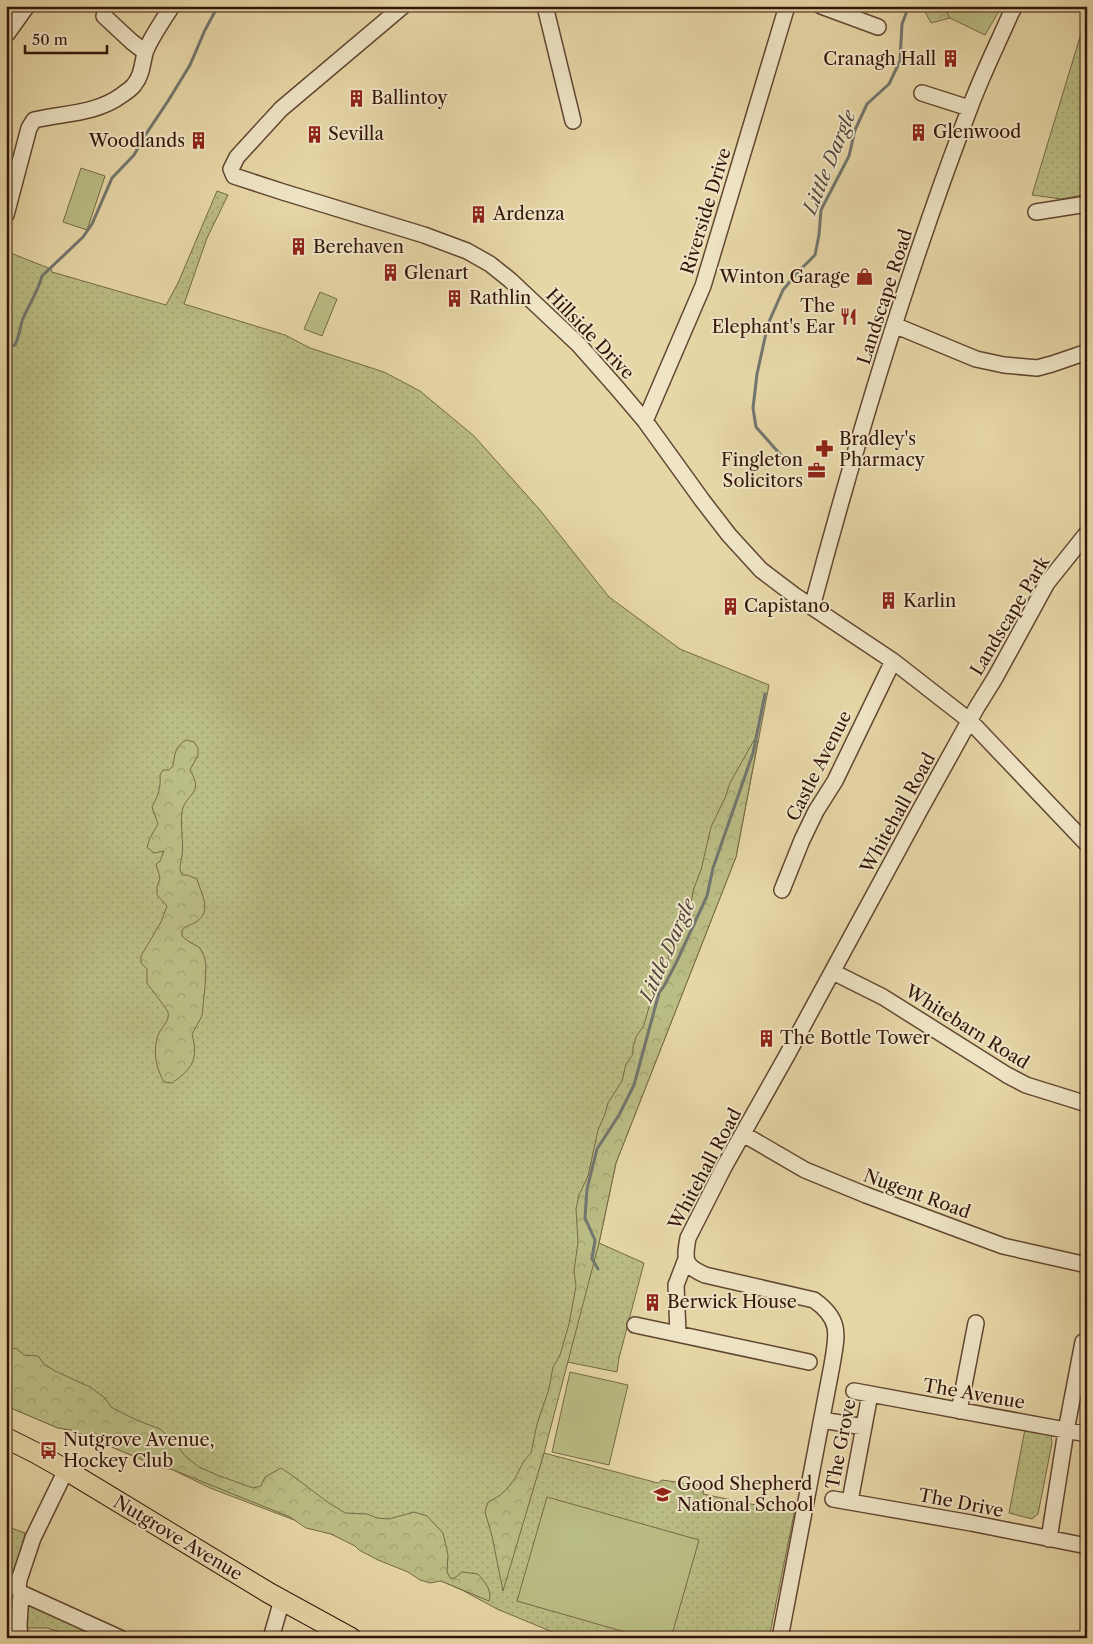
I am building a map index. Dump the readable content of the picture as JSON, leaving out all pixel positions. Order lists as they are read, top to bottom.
{
  "streets": {
    "main road": ["Nutgrove Avenue"],
    "street": [
      "Riverside Drive",
      "Landscape Road",
      "Hillside Drive",
      "Landscape Park",
      "Castle Avenue",
      "Whitehall Road",
      "Whitebarn Road",
      "Nugent Road",
      "The Avenue",
      "The Grove",
      "The Drive"
    ]
  },
  "crossings": [
    ["Riverside Drive", "Hillside Drive"],
    ["Landscape Road", "Hillside Drive"],
    ["Hillside Drive", "Landscape Park"],
    ["Hillside Drive", "Castle Avenue"],
    ["Hillside Drive", "Whitehall Road"],
    ["Landscape Park", "Whitehall Road"],
    ["Whitehall Road", "Whitebarn Road"],
    ["Whitehall Road", "Nugent Road"],
    ["The Avenue", "The Grove"],
    ["The Grove", "The Drive"]
  ],
  "water": ["Little Dargle"],
  "places": {
    "building": [
      "Cranagh Hall",
      "Ballintoy",
      "Glenwood",
      "Sevilla",
      "Woodlands",
      "Ardenza",
      "Berehaven",
      "Glenart",
      "Rathlin",
      "Karlin",
      "Capistano",
      "The Bottle Tower",
      "Berwick House"
    ],
    "shop": ["Winton Garage"],
    "restaurant": ["The Elephant's Ear"],
    "pharmacy": ["Bradley's Pharmacy"],
    "office": ["Fingleton Solicitors"],
    "bus stop": ["Nutgrove Avenue, Hockey Club"],
    "school or university": ["Good Shepherd National School"]
  },
  "scale_bar": "50 m"
}
